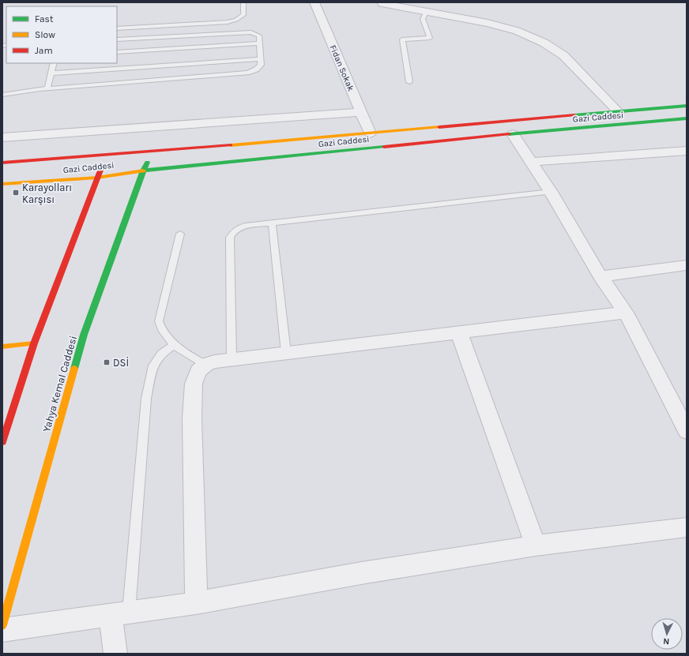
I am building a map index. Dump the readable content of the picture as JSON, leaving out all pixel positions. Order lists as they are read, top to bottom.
{
  "streets": {
    "main road": ["Gazi Caddesi", "Yahya Kemal Caddesi"],
    "street": ["Fidan Sokak"]
  },
  "crossings": [
    ["Fidan Sokak", "Gazi Caddesi"],
    ["Gazi Caddesi", "Yahya Kemal Caddesi"]
  ],
  "places": {
    "transit": ["Karayolları Karşısı", "DSİ"]
  },
  "legend": ["Fast", "Slow", "Jam"],
  "north": "bottom"
}
